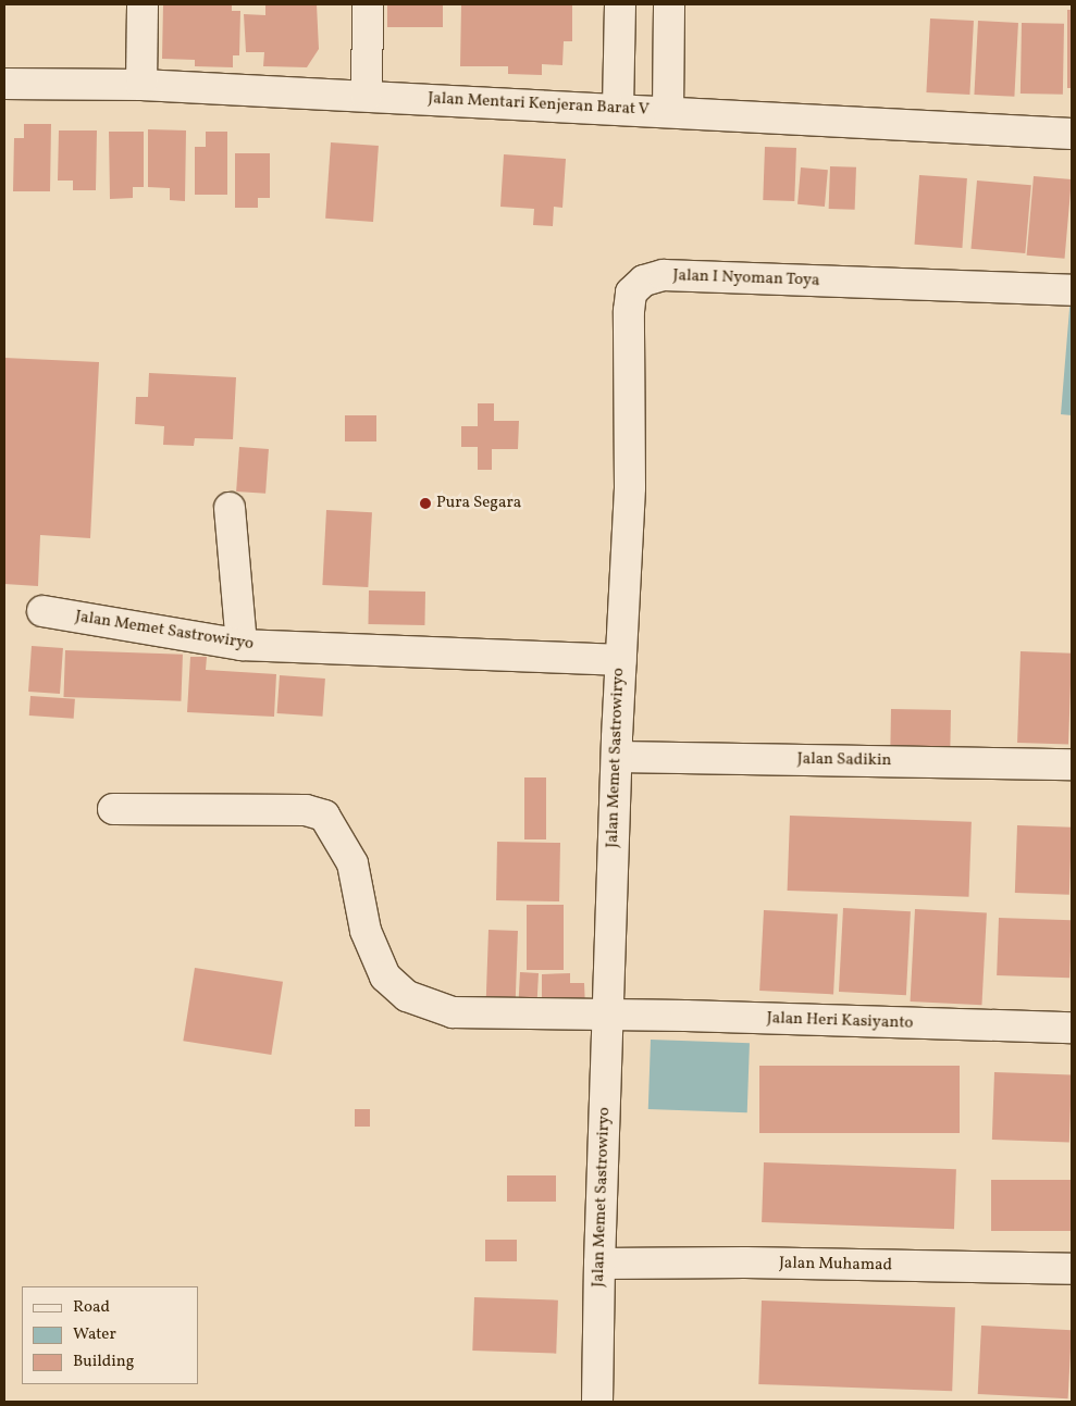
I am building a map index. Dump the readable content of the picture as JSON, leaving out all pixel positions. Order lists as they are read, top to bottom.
{
  "streets": {
    "street": [
      "Jalan Mentari Kenjeran Barat V",
      "Jalan I Nyoman Toya",
      "Jalan Memet Sastrowiryo",
      "Jalan Sadikin",
      "Jalan Heri Kasiyanto",
      "Jalan Muhamad"
    ]
  },
  "crossings": [
    ["Jalan I Nyoman Toya", "Jalan Memet Sastrowiryo"],
    ["Jalan Memet Sastrowiryo", "Jalan Sadikin"],
    ["Jalan Memet Sastrowiryo", "Jalan Heri Kasiyanto"],
    ["Jalan Memet Sastrowiryo", "Jalan Muhamad"]
  ],
  "places": ["Pura Segara"],
  "legend": ["Road", "Water", "Building"]
}
